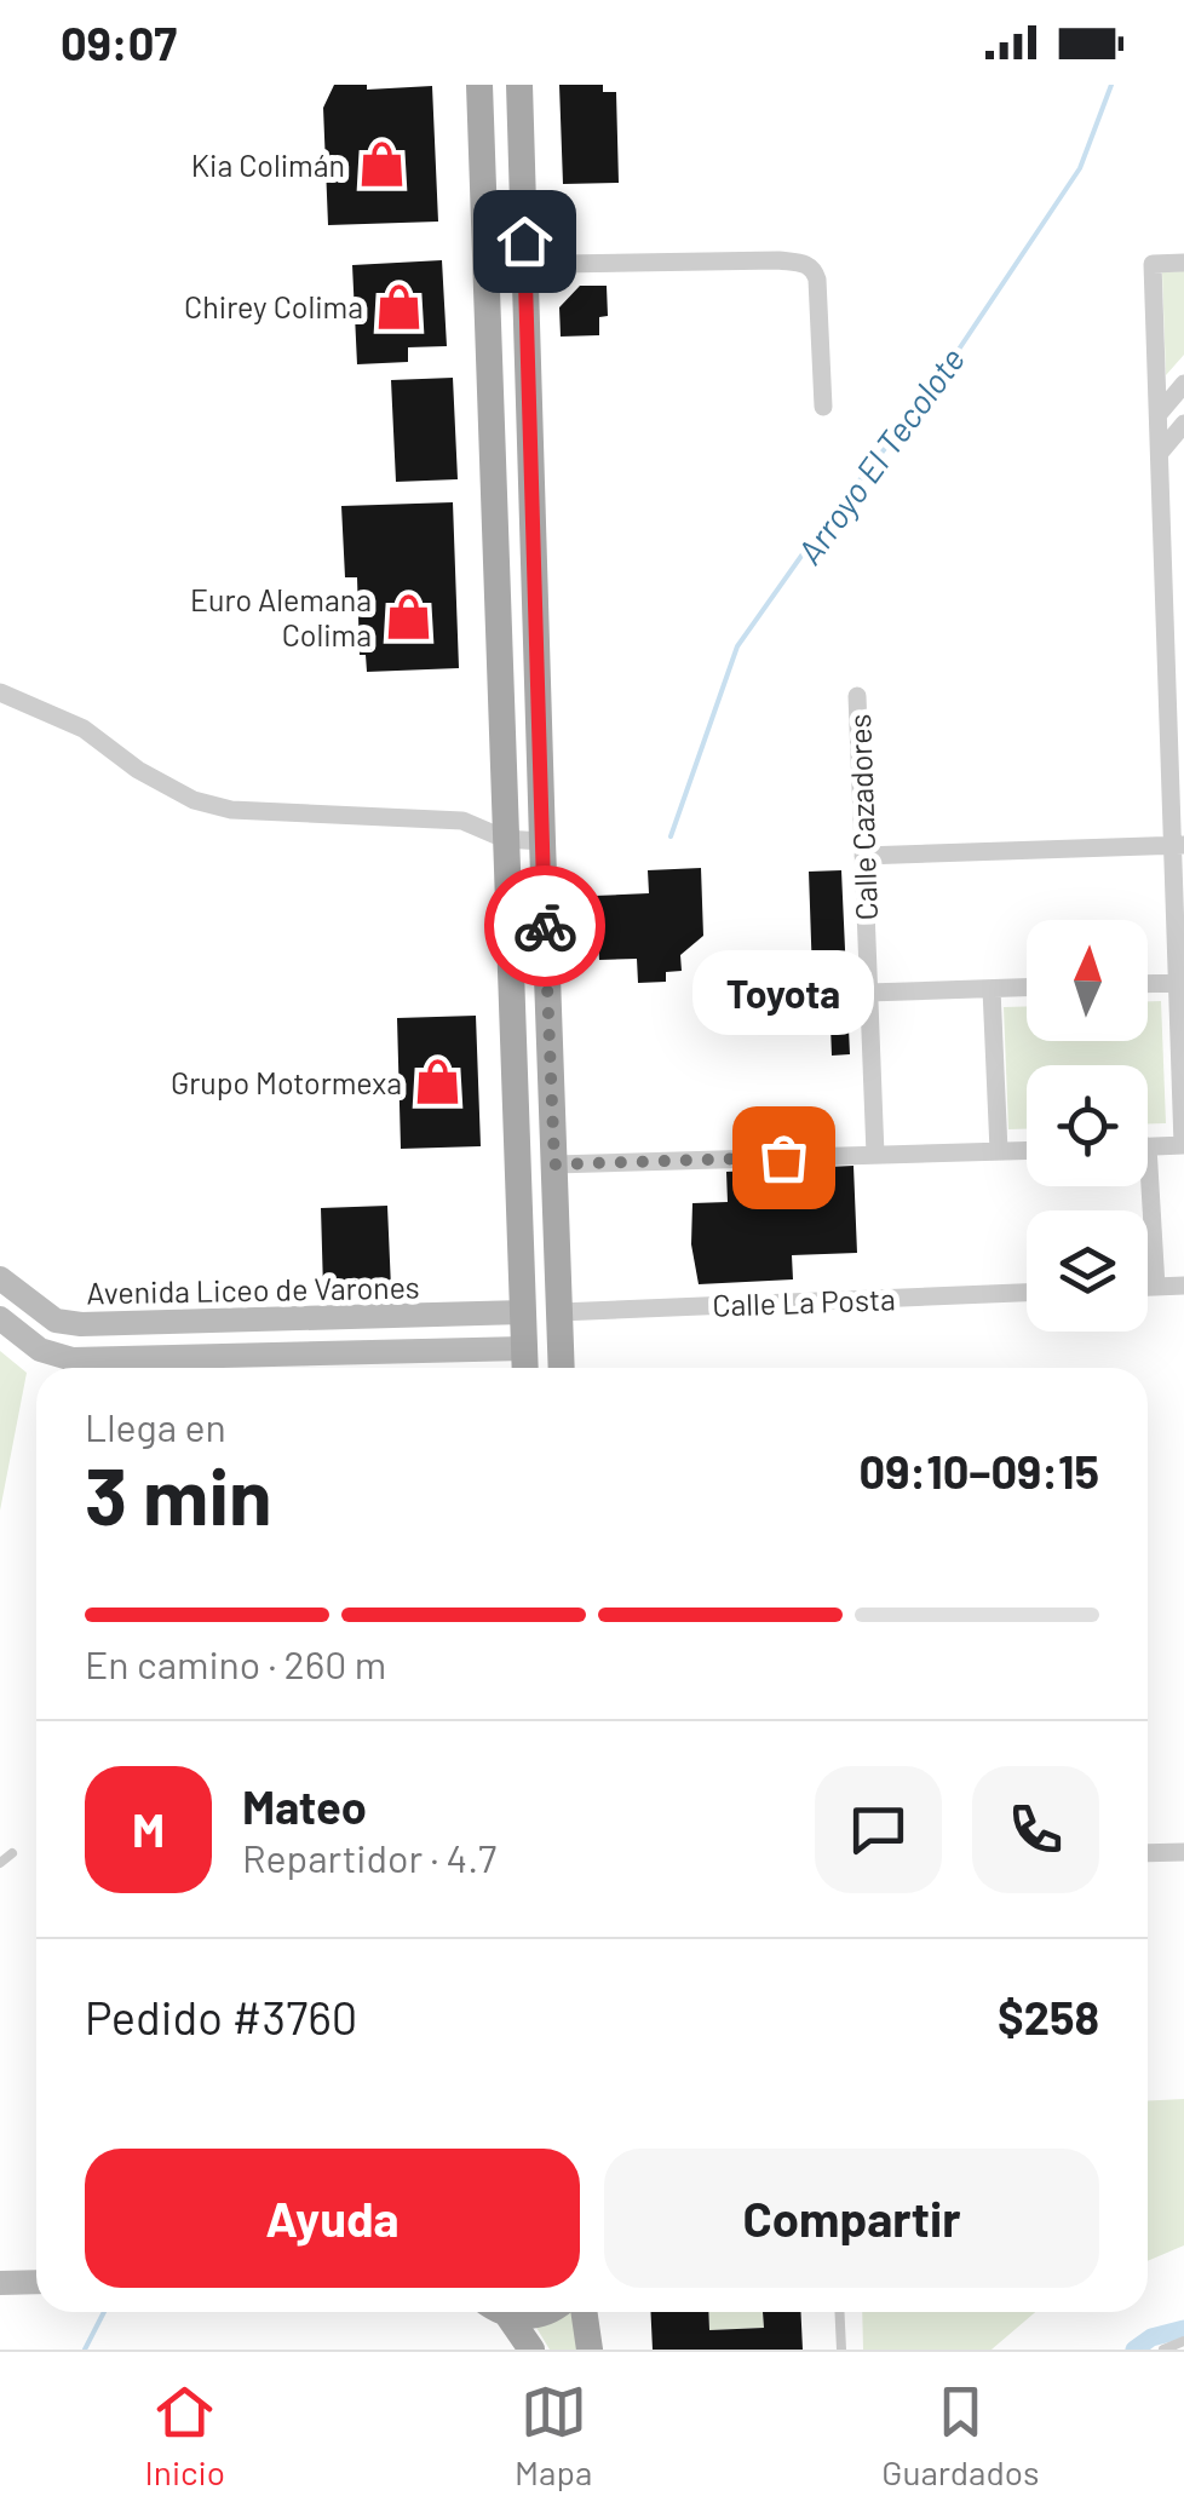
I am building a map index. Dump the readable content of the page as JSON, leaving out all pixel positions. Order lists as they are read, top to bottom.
{
  "streets": {
    "street": ["Calle Cazadores", "Avenida Liceo de Varones", "Calle La Posta"]
  },
  "water": ["Arroyo El Tecolote"],
  "places": {
    "shop": [
      "Kia Colimán",
      "Chirey Colima",
      "Euro Alemana Colima",
      "Grupo Motormexa"
    ],
    "other": ["Toyota"]
  },
  "north": "top",
  "page": {
    "status": "09:07",
    "bubble": "Toyota",
    "heading": ["3 min", "Llega en", "09:10–09:15"],
    "panel": [
      "Mateo",
      "Repartidor · 4.7",
      "Pedido #3760",
      "$258"
    ],
    "bar": "En camino · 260 m",
    "round": "M",
    "buttons": ["Ayuda", "Compartir"],
    "tabs": ["Inicio", "Mapa", "Guardados"]
  }
}
